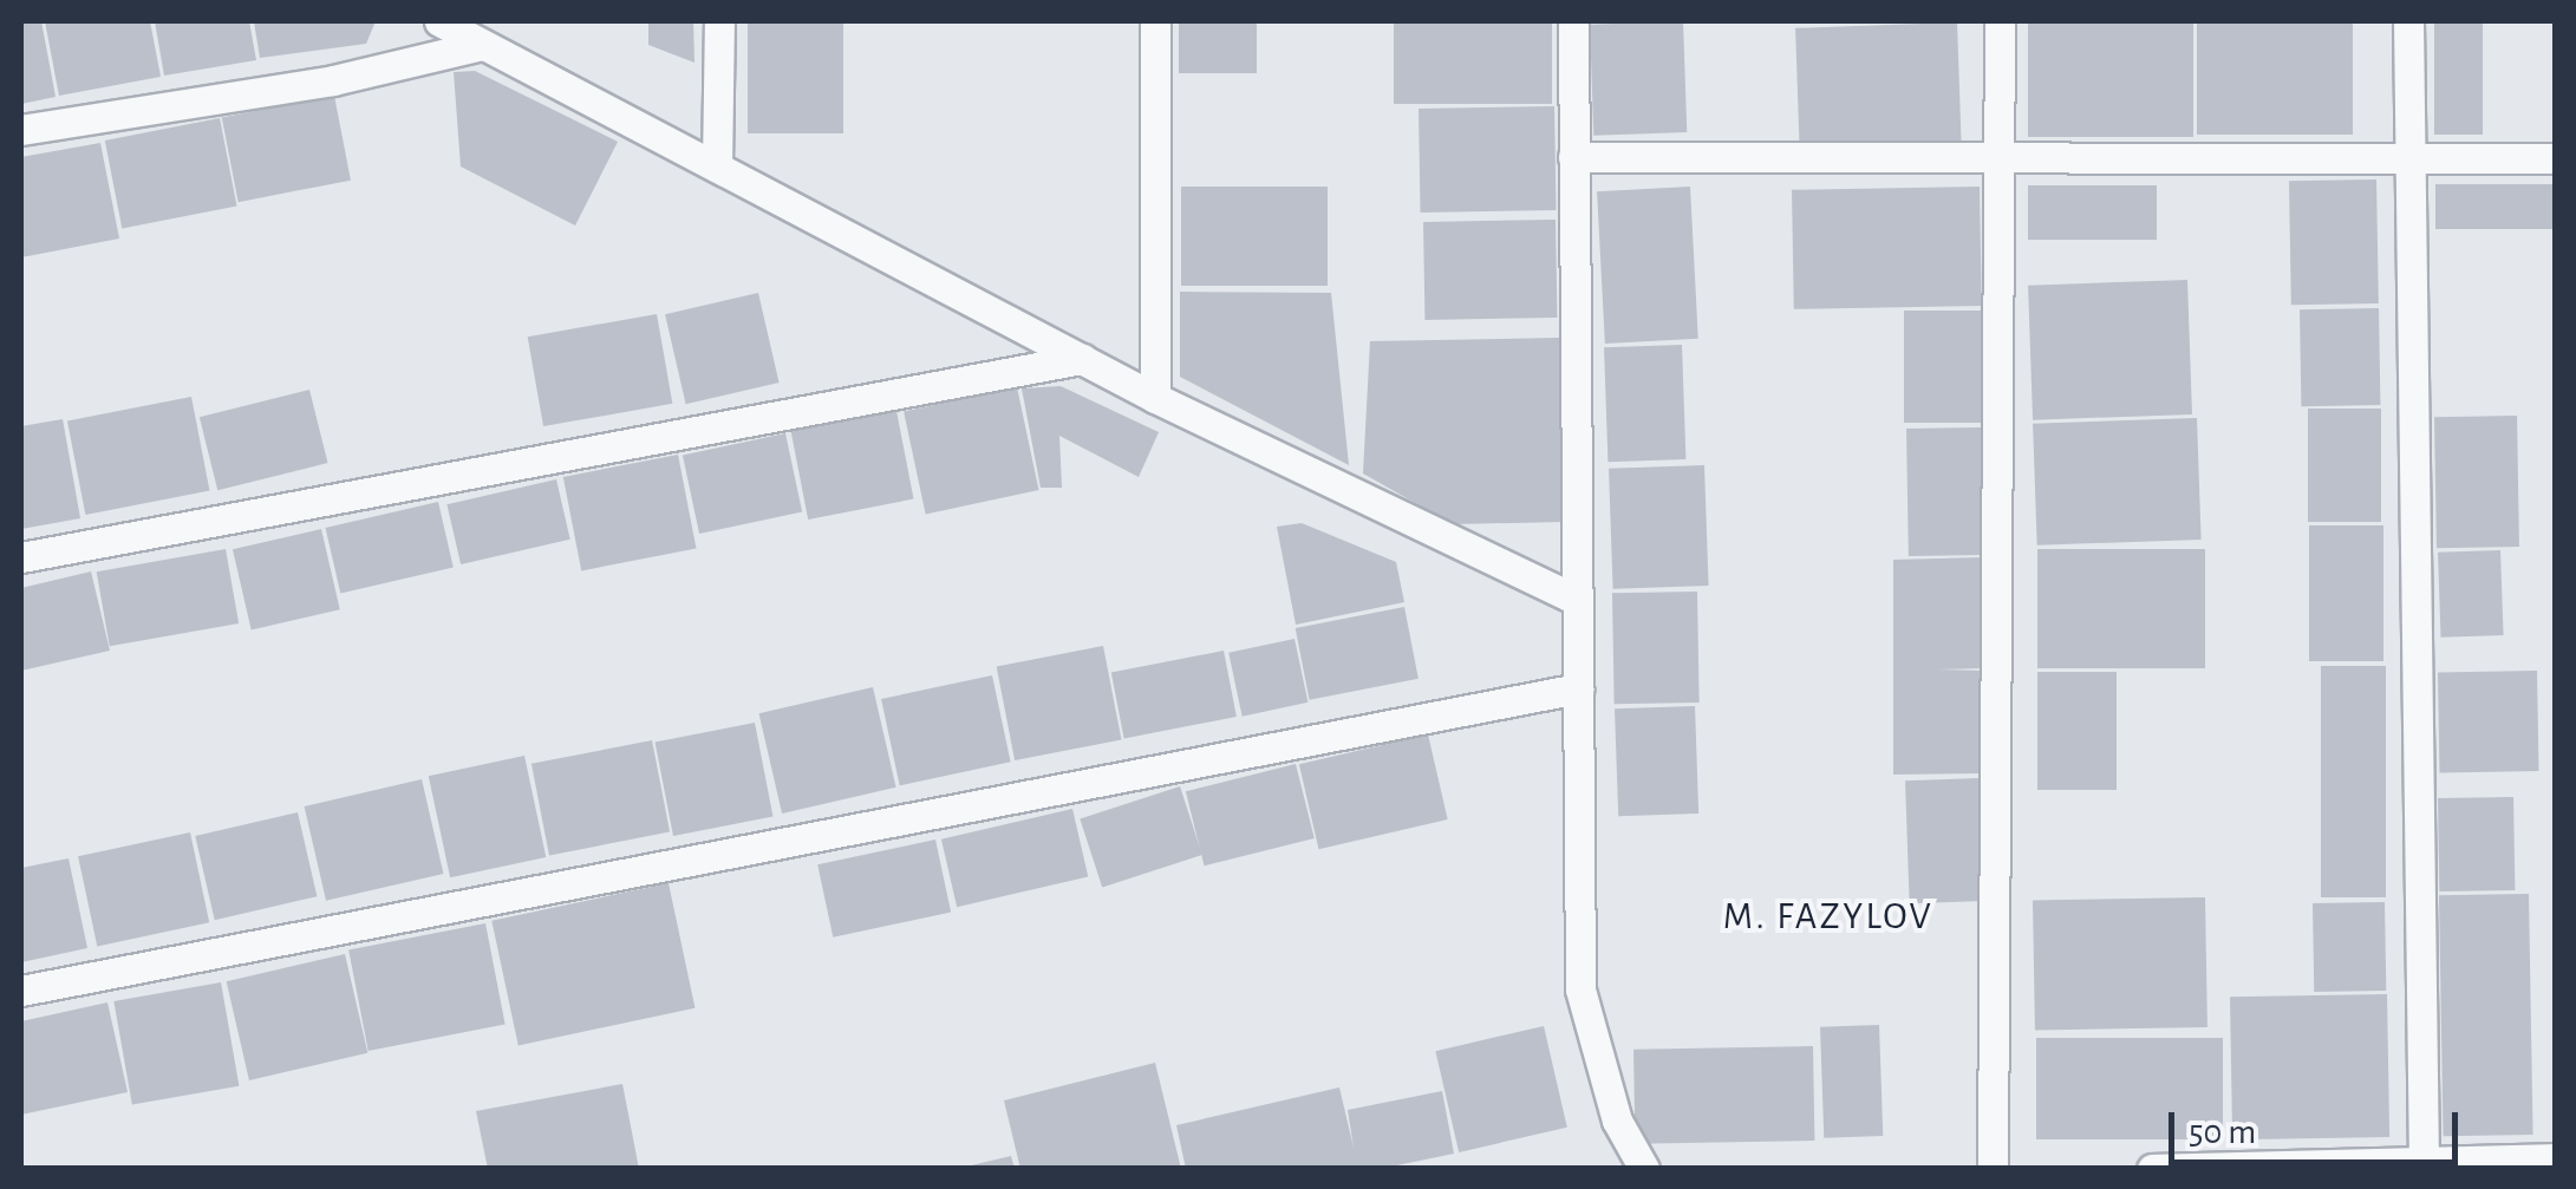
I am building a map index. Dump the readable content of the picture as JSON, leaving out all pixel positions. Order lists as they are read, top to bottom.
{
  "districts": ["M. FAZYLOV"],
  "scale_bar": "50 m"
}
